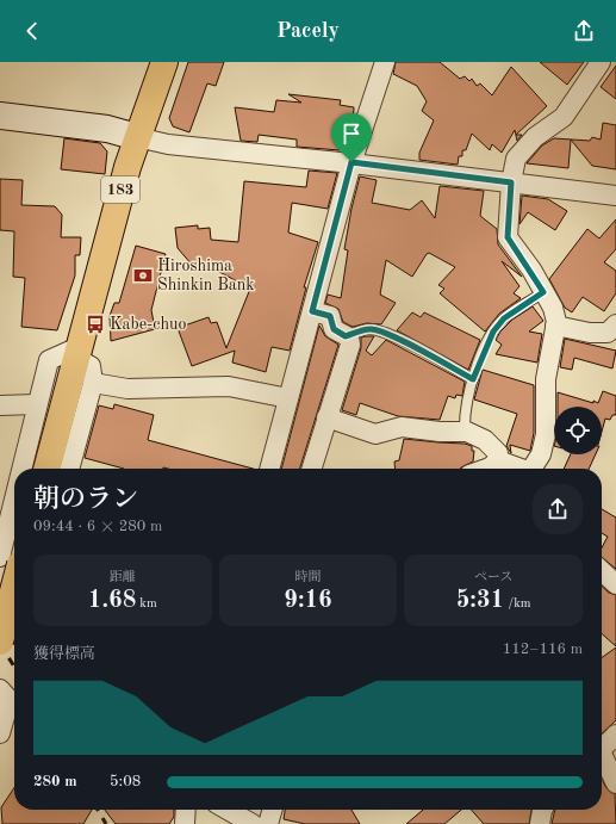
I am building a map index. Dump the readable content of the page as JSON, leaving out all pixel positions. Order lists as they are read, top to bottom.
{
  "streets": {
    "highway": ["183"]
  },
  "places": {
    "bank": ["Hiroshima Shinkin Bank"],
    "bus stop": ["Kabe-chuo"]
  },
  "page": {
    "header": "Pacely",
    "heading": ["朝のラン", "09:44 · 6 × 280 m"],
    "stats": [
      ["距離", "1.68 km"],
      ["時間", "9:16"],
      ["ペース", "5:31 /km"]
    ],
    "chart": ["獲得標高", "112–116 m"],
    "list": [
      {
        "name": "280 m",
        "note": "5:08"
      }
    ]
  }
}
